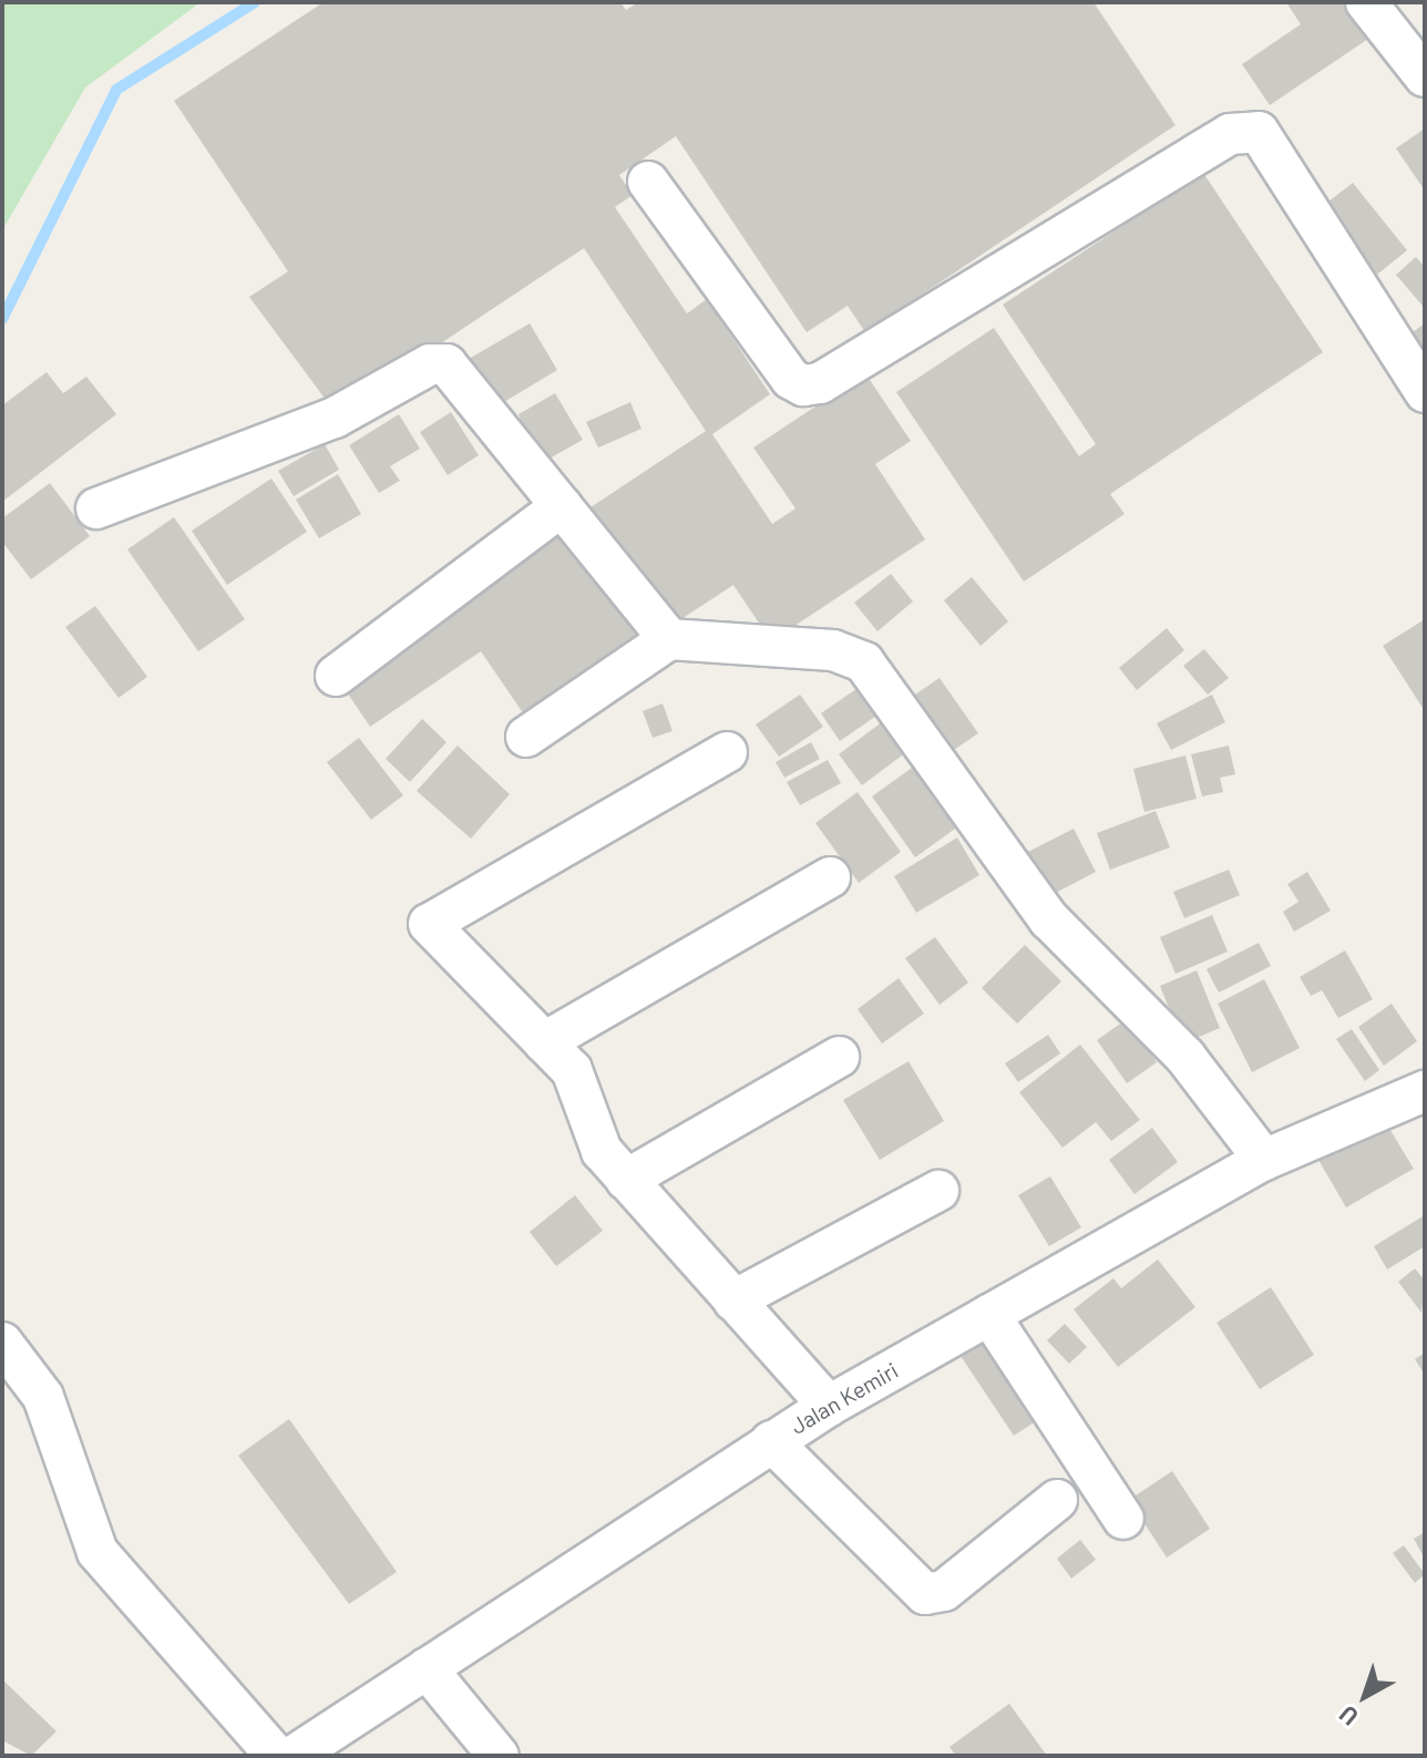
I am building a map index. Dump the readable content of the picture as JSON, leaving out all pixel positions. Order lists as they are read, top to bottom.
{
  "streets": {
    "street": ["Jalan Kemiri"]
  },
  "north": "bottom left"
}
